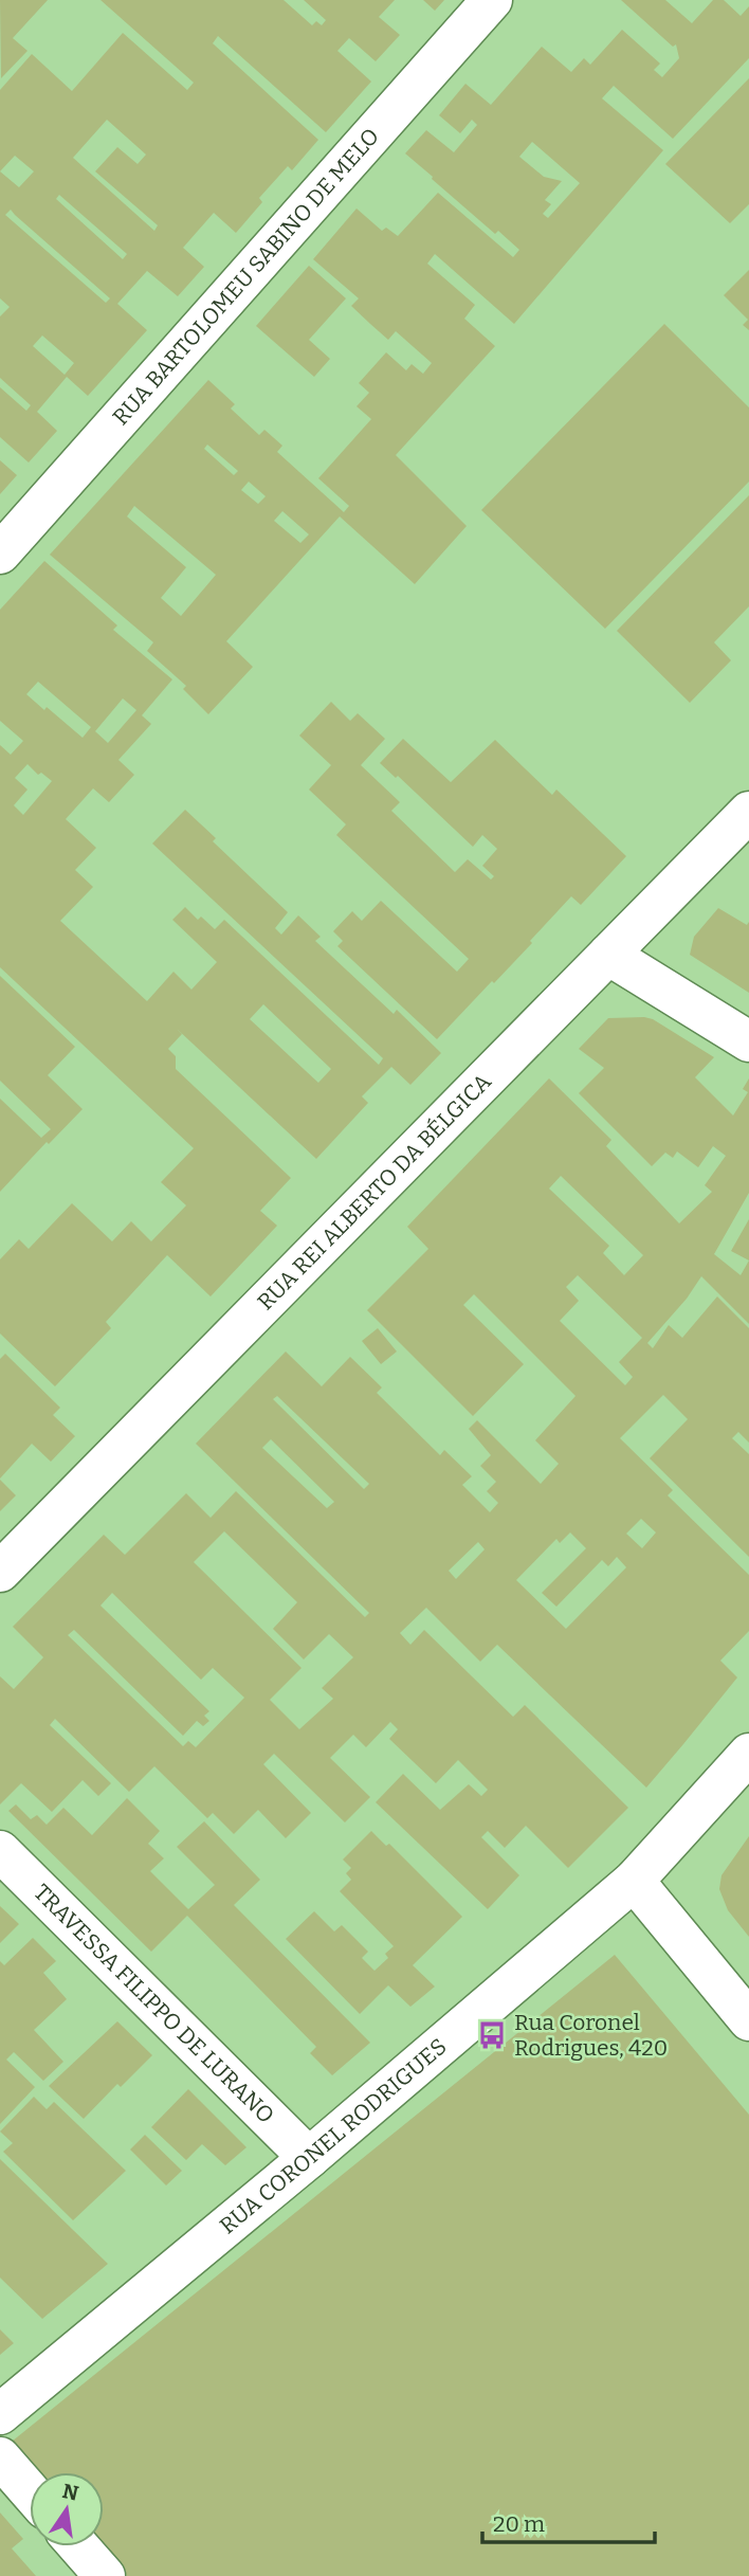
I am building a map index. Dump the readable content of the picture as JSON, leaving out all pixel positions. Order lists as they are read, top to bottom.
{
  "streets": {
    "street": [
      "RUA BARTOLOMEU SABINO DE MELO",
      "RUA REI ALBERTO DA BÉLGICA",
      "TRAVESSA FILIPPO DE LURANO",
      "RUA CORONEL RODRIGUES"
    ]
  },
  "crossings": [
    ["TRAVESSA FILIPPO DE LURANO", "RUA CORONEL RODRIGUES"]
  ],
  "places": {
    "bus stop": ["Rua Coronel Rodrigues, 420"]
  },
  "scale_bar": "20 m",
  "north": "top"
}
